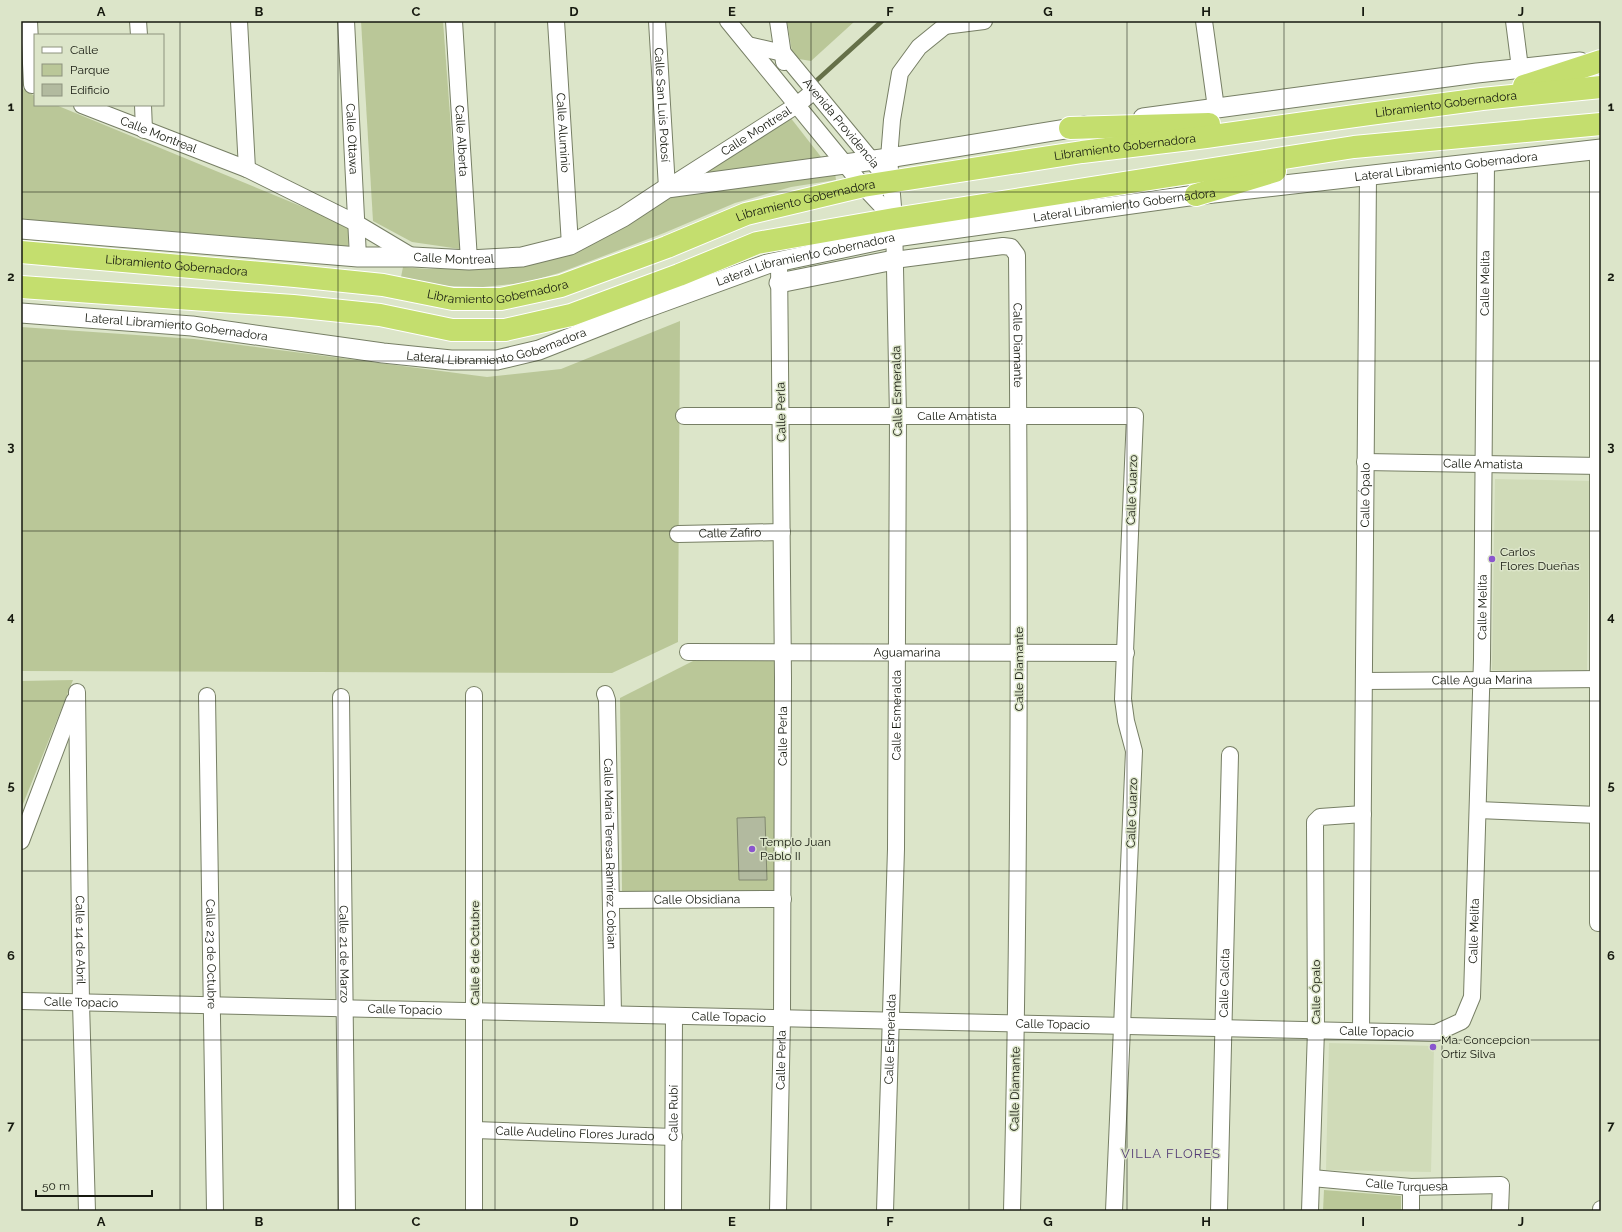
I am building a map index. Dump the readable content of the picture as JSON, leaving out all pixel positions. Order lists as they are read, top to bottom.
{
  "streets": {
    "highway": ["Libramiento Gobernadora"],
    "street": [
      "Calle San Luis Potosí",
      "Avenida Providencia",
      "Calle Montreal",
      "Calle Aluminio",
      "Calle Ottawa",
      "Calle Alberta",
      "Lateral Libramiento Gobernadora",
      "Calle Melita",
      "Calle Diamante",
      "Calle Esmeralda",
      "Calle Perla",
      "Calle Amatista",
      "Calle Cuarzo",
      "Calle Ópalo",
      "Calle Zafiro",
      "Aguamarina",
      "Calle Agua Marina",
      "Calle María Teresa Ramírez Cobian",
      "Calle Obsidiana",
      "Calle 14 de Abril",
      "Calle 8 de Octubre",
      "Calle 23 de Octubre",
      "Calle 21 de Marzo",
      "Calle Calcita",
      "Calle Topacio",
      "Calle Rubí",
      "Calle Audelino Flores Jurado",
      "Calle Turquesa"
    ]
  },
  "crossings": [
    ["Calle San Luis Potosí", "Calle Montreal"],
    ["Libramiento Gobernadora", "Avenida Providencia"],
    ["Avenida Providencia", "Calle Montreal"],
    ["Avenida Providencia", "Lateral Libramiento Gobernadora"],
    ["Avenida Providencia", "Calle Esmeralda"],
    ["Calle Montreal", "Calle Aluminio"],
    ["Calle Montreal", "Calle Ottawa"],
    ["Calle Montreal", "Calle Alberta"],
    ["Lateral Libramiento Gobernadora", "Calle Melita"],
    ["Lateral Libramiento Gobernadora", "Calle Esmeralda"],
    ["Lateral Libramiento Gobernadora", "Calle Perla"],
    ["Lateral Libramiento Gobernadora", "Calle Ópalo"],
    ["Calle Melita", "Calle Amatista"],
    ["Calle Melita", "Calle Agua Marina"],
    ["Calle Melita", "Calle Topacio"],
    ["Calle Diamante", "Calle Esmeralda"],
    ["Calle Diamante", "Calle Amatista"],
    ["Calle Diamante", "Aguamarina"],
    ["Calle Diamante", "Calle Topacio"],
    ["Calle Esmeralda", "Calle Amatista"],
    ["Calle Esmeralda", "Aguamarina"],
    ["Calle Esmeralda", "Calle Topacio"],
    ["Calle Perla", "Calle Amatista"],
    ["Calle Perla", "Calle Zafiro"],
    ["Calle Perla", "Aguamarina"],
    ["Calle Perla", "Calle Obsidiana"],
    ["Calle Perla", "Calle Topacio"],
    ["Calle Amatista", "Calle Cuarzo"],
    ["Calle Amatista", "Calle Ópalo"],
    ["Calle Cuarzo", "Aguamarina"],
    ["Calle Cuarzo", "Calle Topacio"],
    ["Calle Ópalo", "Calle Agua Marina"],
    ["Calle Ópalo", "Calle Topacio"],
    ["Calle Ópalo", "Calle Turquesa"],
    ["Calle María Teresa Ramírez Cobian", "Calle Obsidiana"],
    ["Calle María Teresa Ramírez Cobian", "Calle Topacio"],
    ["Calle 14 de Abril", "Calle Topacio"],
    ["Calle 8 de Octubre", "Calle Topacio"],
    ["Calle 8 de Octubre", "Calle Audelino Flores Jurado"],
    ["Calle 23 de Octubre", "Calle Topacio"],
    ["Calle 21 de Marzo", "Calle Topacio"],
    ["Calle Calcita", "Calle Topacio"],
    ["Calle Topacio", "Calle Rubí"],
    ["Calle Rubí", "Calle Audelino Flores Jurado"]
  ],
  "districts": ["VILLA FLORES"],
  "places": ["Carlos Flores Dueñas", "Templo Juan Pablo II", "Ma. Concepcion Ortiz Silva"],
  "legend": ["Calle", "Parque", "Edificio"],
  "scale_bar": "50 m",
  "grid": {
    "columns": [
      "A",
      "B",
      "C",
      "D",
      "E",
      "F",
      "G",
      "H",
      "I",
      "J"
    ],
    "rows": [
      "1",
      "2",
      "3",
      "4",
      "5",
      "6",
      "7"
    ]
  }
}
